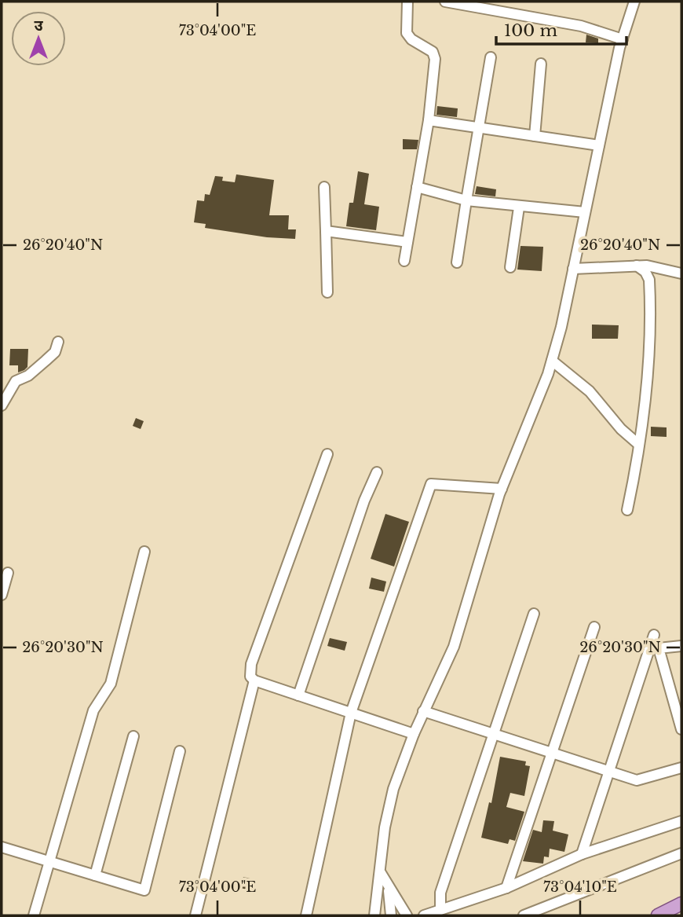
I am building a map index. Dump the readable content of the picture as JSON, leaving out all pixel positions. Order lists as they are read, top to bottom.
{
  "scale_bar": "100 m",
  "north": "top",
  "coordinates": [
    "73°04'00\"E",
    "26°20'40\"N",
    "26°20'30\"N",
    "73°04'10\"E"
  ]
}
